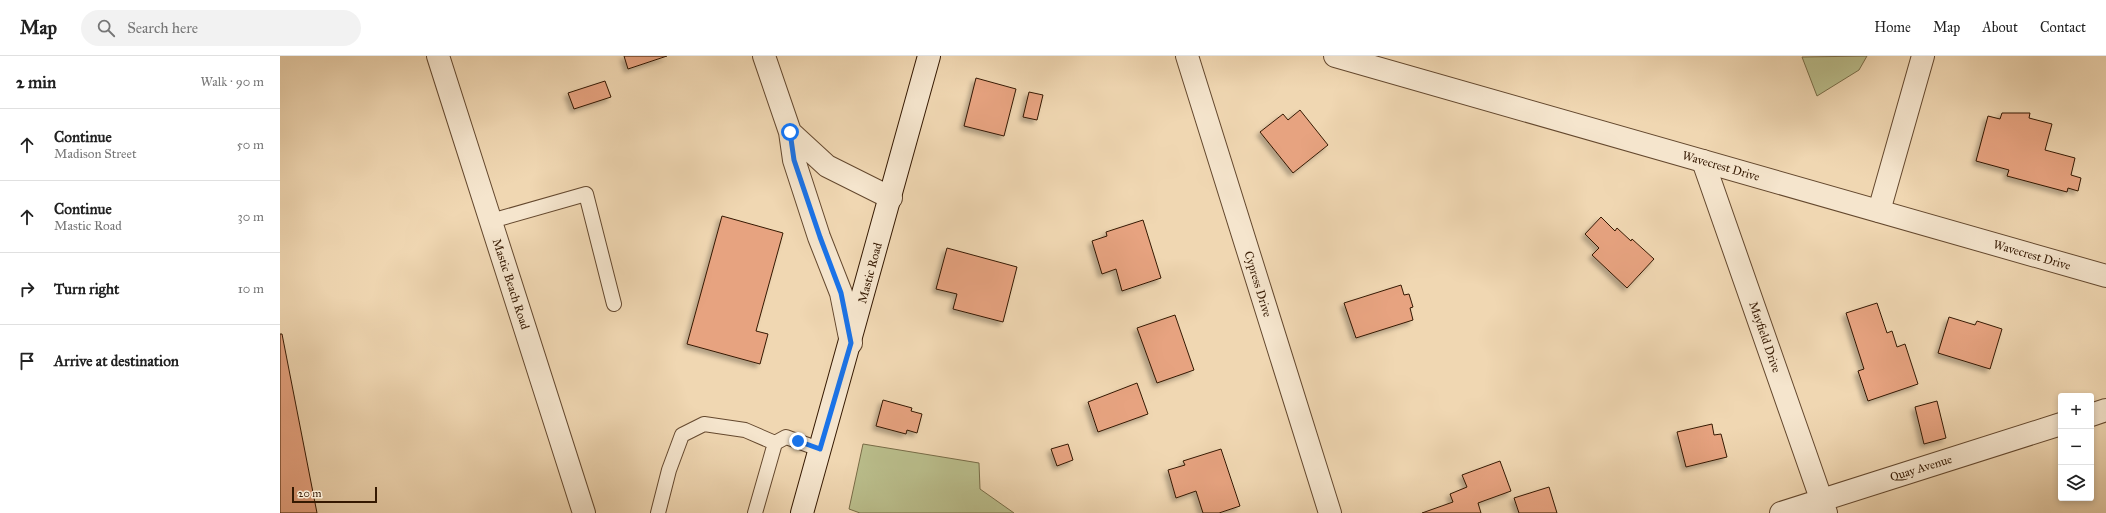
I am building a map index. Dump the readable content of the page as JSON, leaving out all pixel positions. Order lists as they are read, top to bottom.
{
  "streets": {
    "street": [
      "Wavecrest Drive",
      "Mastic Road",
      "Mastic Beach Road",
      "Cypress Drive",
      "Mayfield Drive",
      "Quay Avenue"
    ]
  },
  "crossings": [
    ["Wavecrest Drive", "Mayfield Drive"],
    ["Mayfield Drive", "Quay Avenue"]
  ],
  "scale_bar": "20 m",
  "page": {
    "header": "Map",
    "search": "Search here",
    "nav": [
      "Home",
      "Map",
      "About",
      "Contact"
    ],
    "heading": ["2 min", "Walk · 90 m"],
    "list": [
      ["Continue", "Madison Street", "50 m"],
      ["Continue", "Mastic Road", "30 m"],
      ["Turn right", "10 m"],
      "Arrive at destination"
    ],
    "map_buttons": ["+", "−"],
    "scale": "20 m"
  }
}
